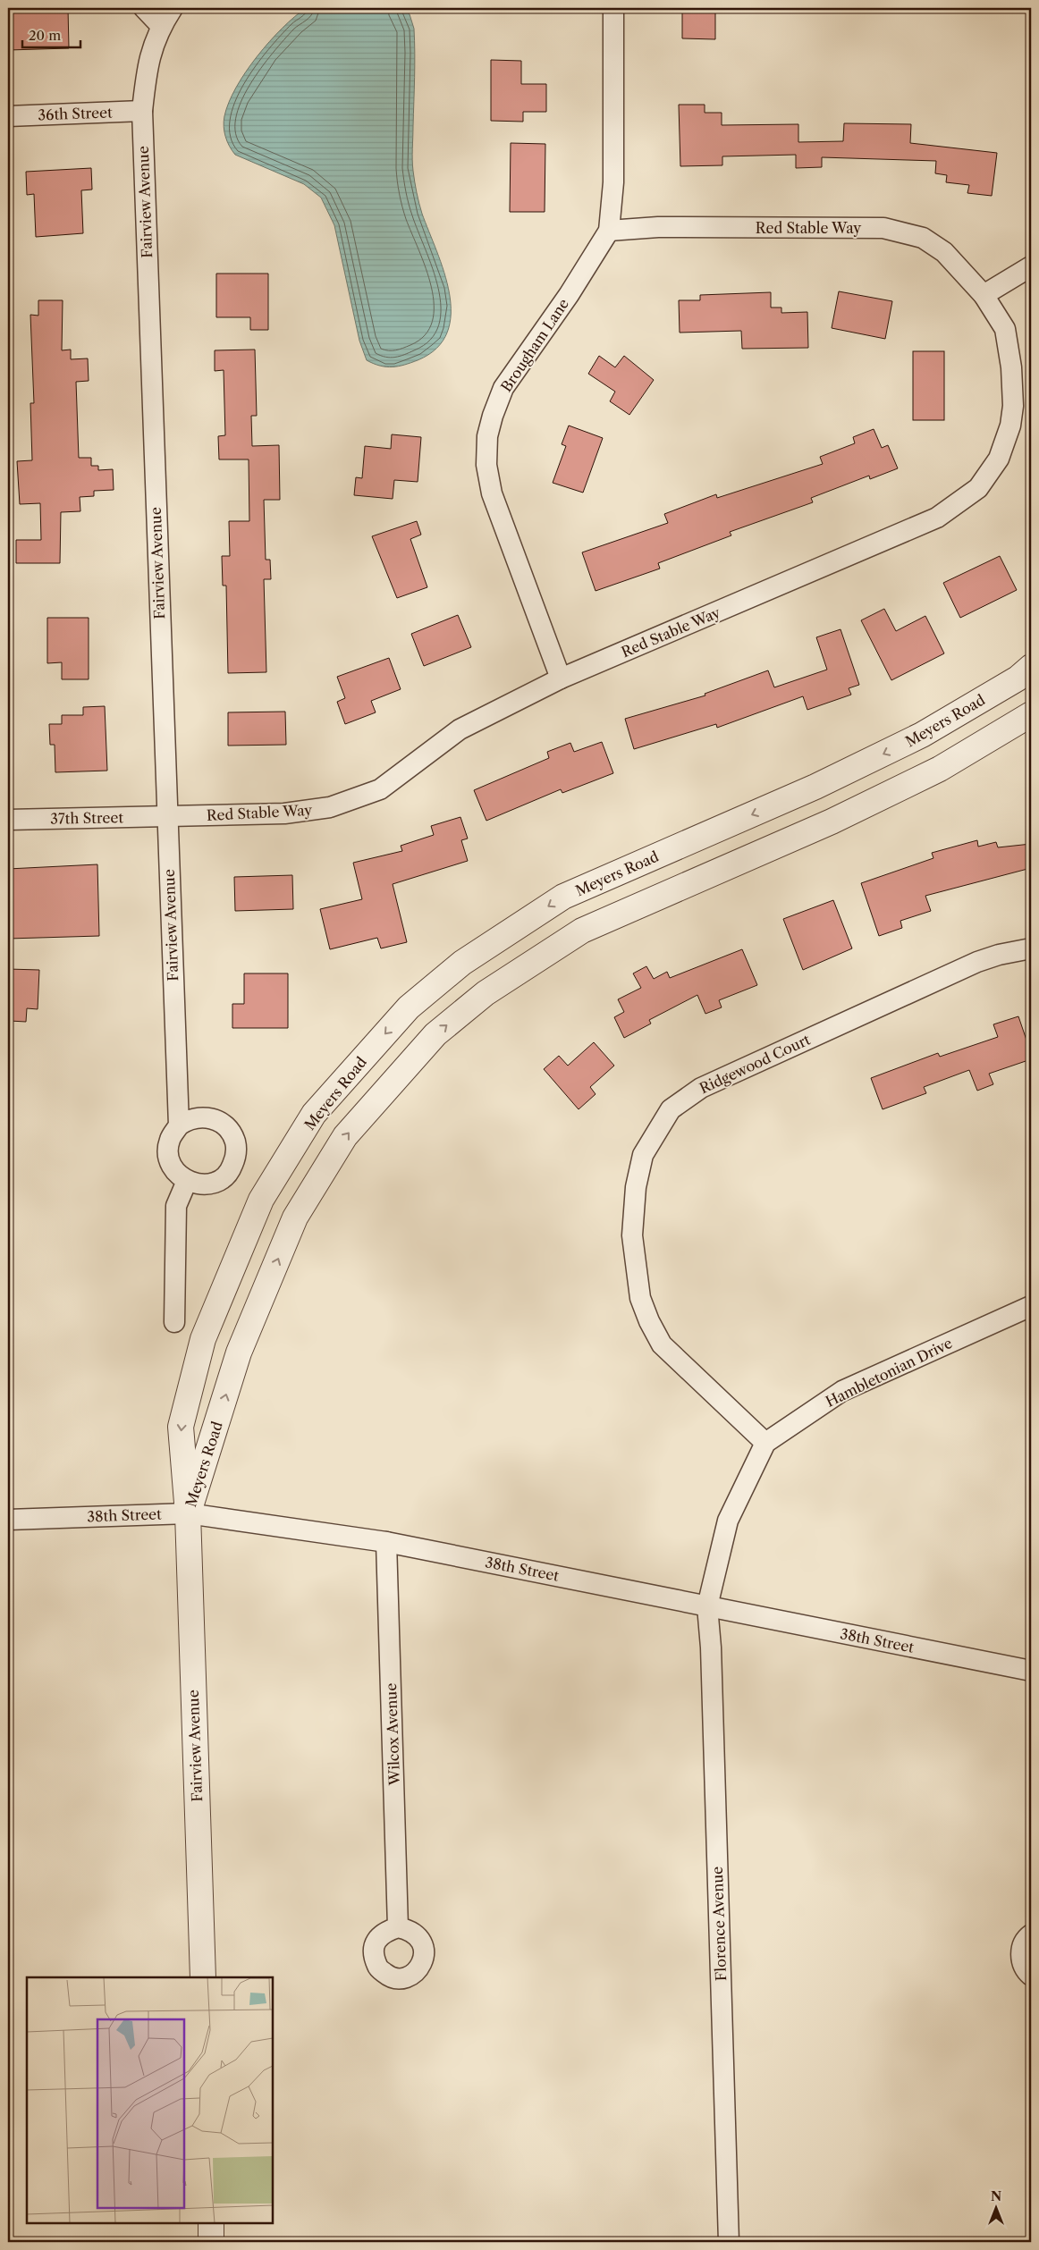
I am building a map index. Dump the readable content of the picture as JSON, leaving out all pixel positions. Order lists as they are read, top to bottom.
{
  "streets": {
    "street": [
      "36th Street",
      "Fairview Avenue",
      "Red Stable Way",
      "Brougham Lane",
      "Meyers Road",
      "37th Street",
      "Ridgewood Court",
      "Hambletonian Drive",
      "38th Street",
      "Wilcox Avenue",
      "Florence Avenue"
    ]
  },
  "crossings": [
    ["36th Street", "Fairview Avenue"],
    ["Fairview Avenue", "Red Stable Way"],
    ["Fairview Avenue", "Meyers Road"],
    ["Fairview Avenue", "37th Street"],
    ["Fairview Avenue", "38th Street"],
    ["Red Stable Way", "Brougham Lane"],
    ["Red Stable Way", "37th Street"],
    ["Meyers Road", "38th Street"],
    ["Ridgewood Court", "Hambletonian Drive"],
    ["38th Street", "Wilcox Avenue"],
    ["38th Street", "Florence Avenue"]
  ],
  "scale_bar": "20 m",
  "north": "top"
}
